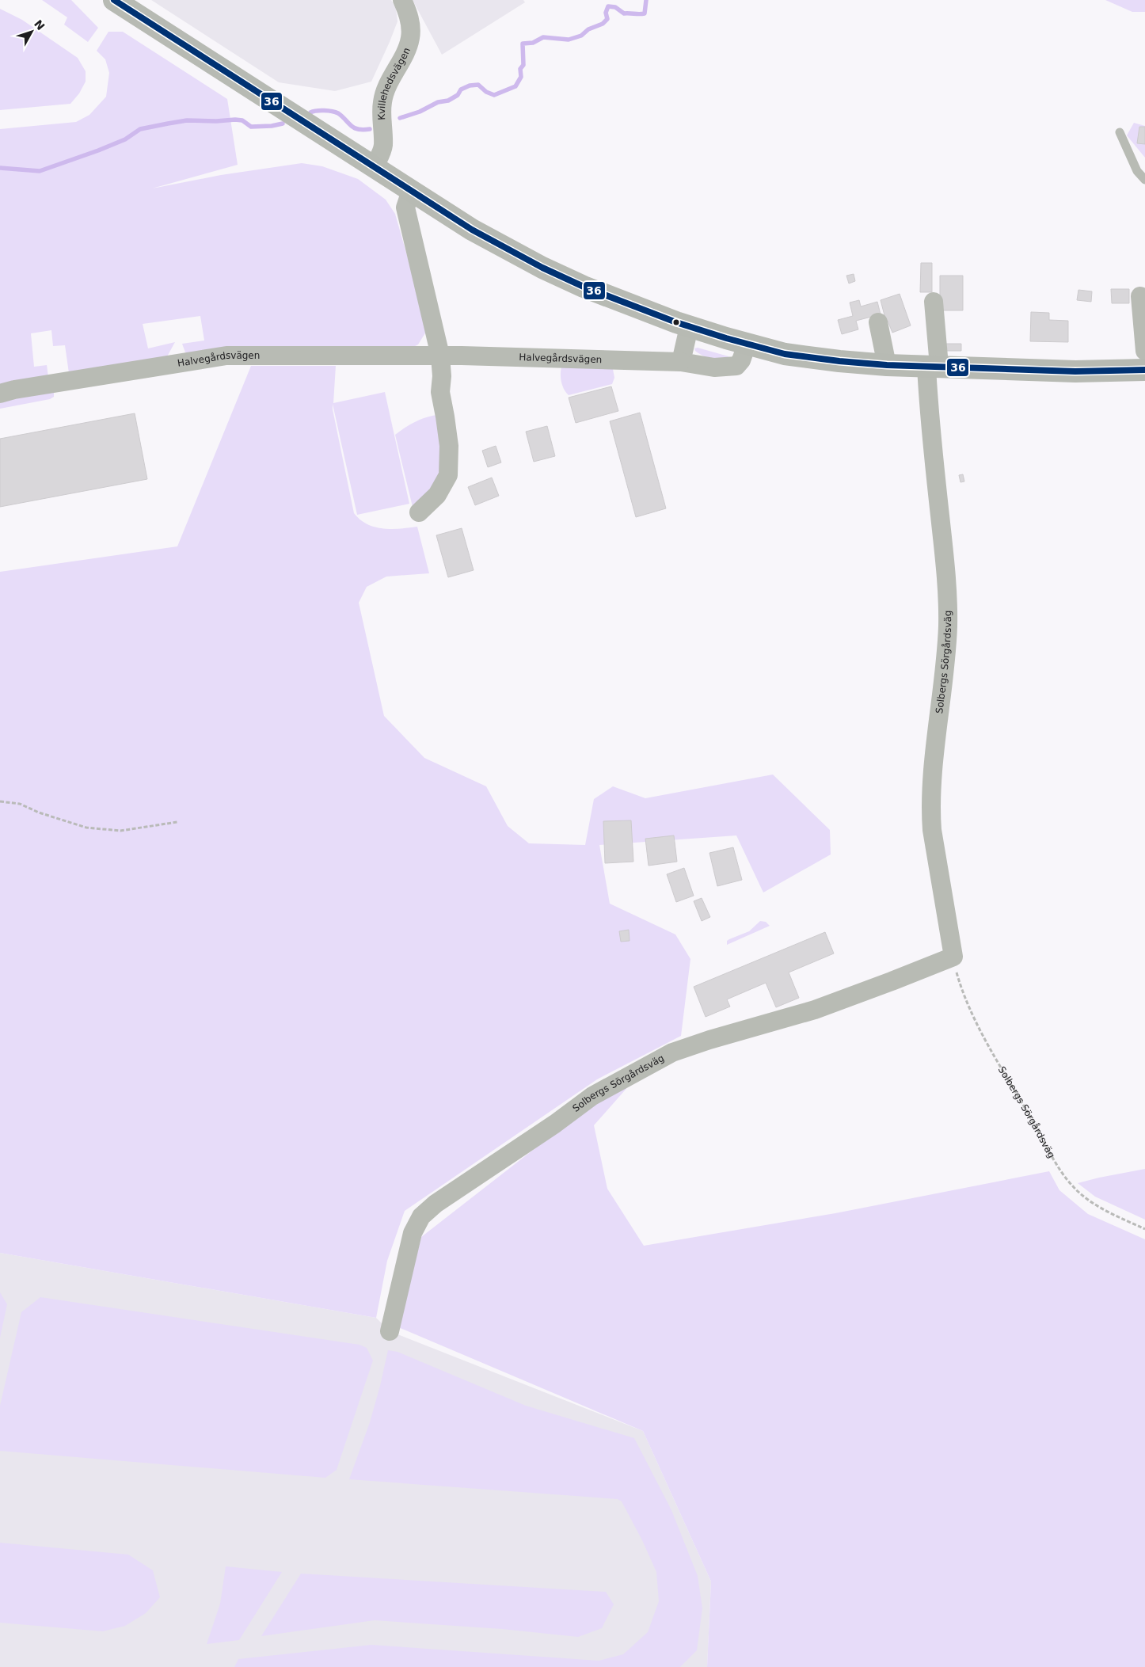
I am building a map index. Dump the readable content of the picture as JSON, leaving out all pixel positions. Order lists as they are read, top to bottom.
{
  "streets": {
    "street": ["Kvillehedsvägen", "Halvegårdsvägen", "Solbergs Sörgårdsväg"]
  },
  "lines": ["transit line 36"],
  "north": "top right"
}
